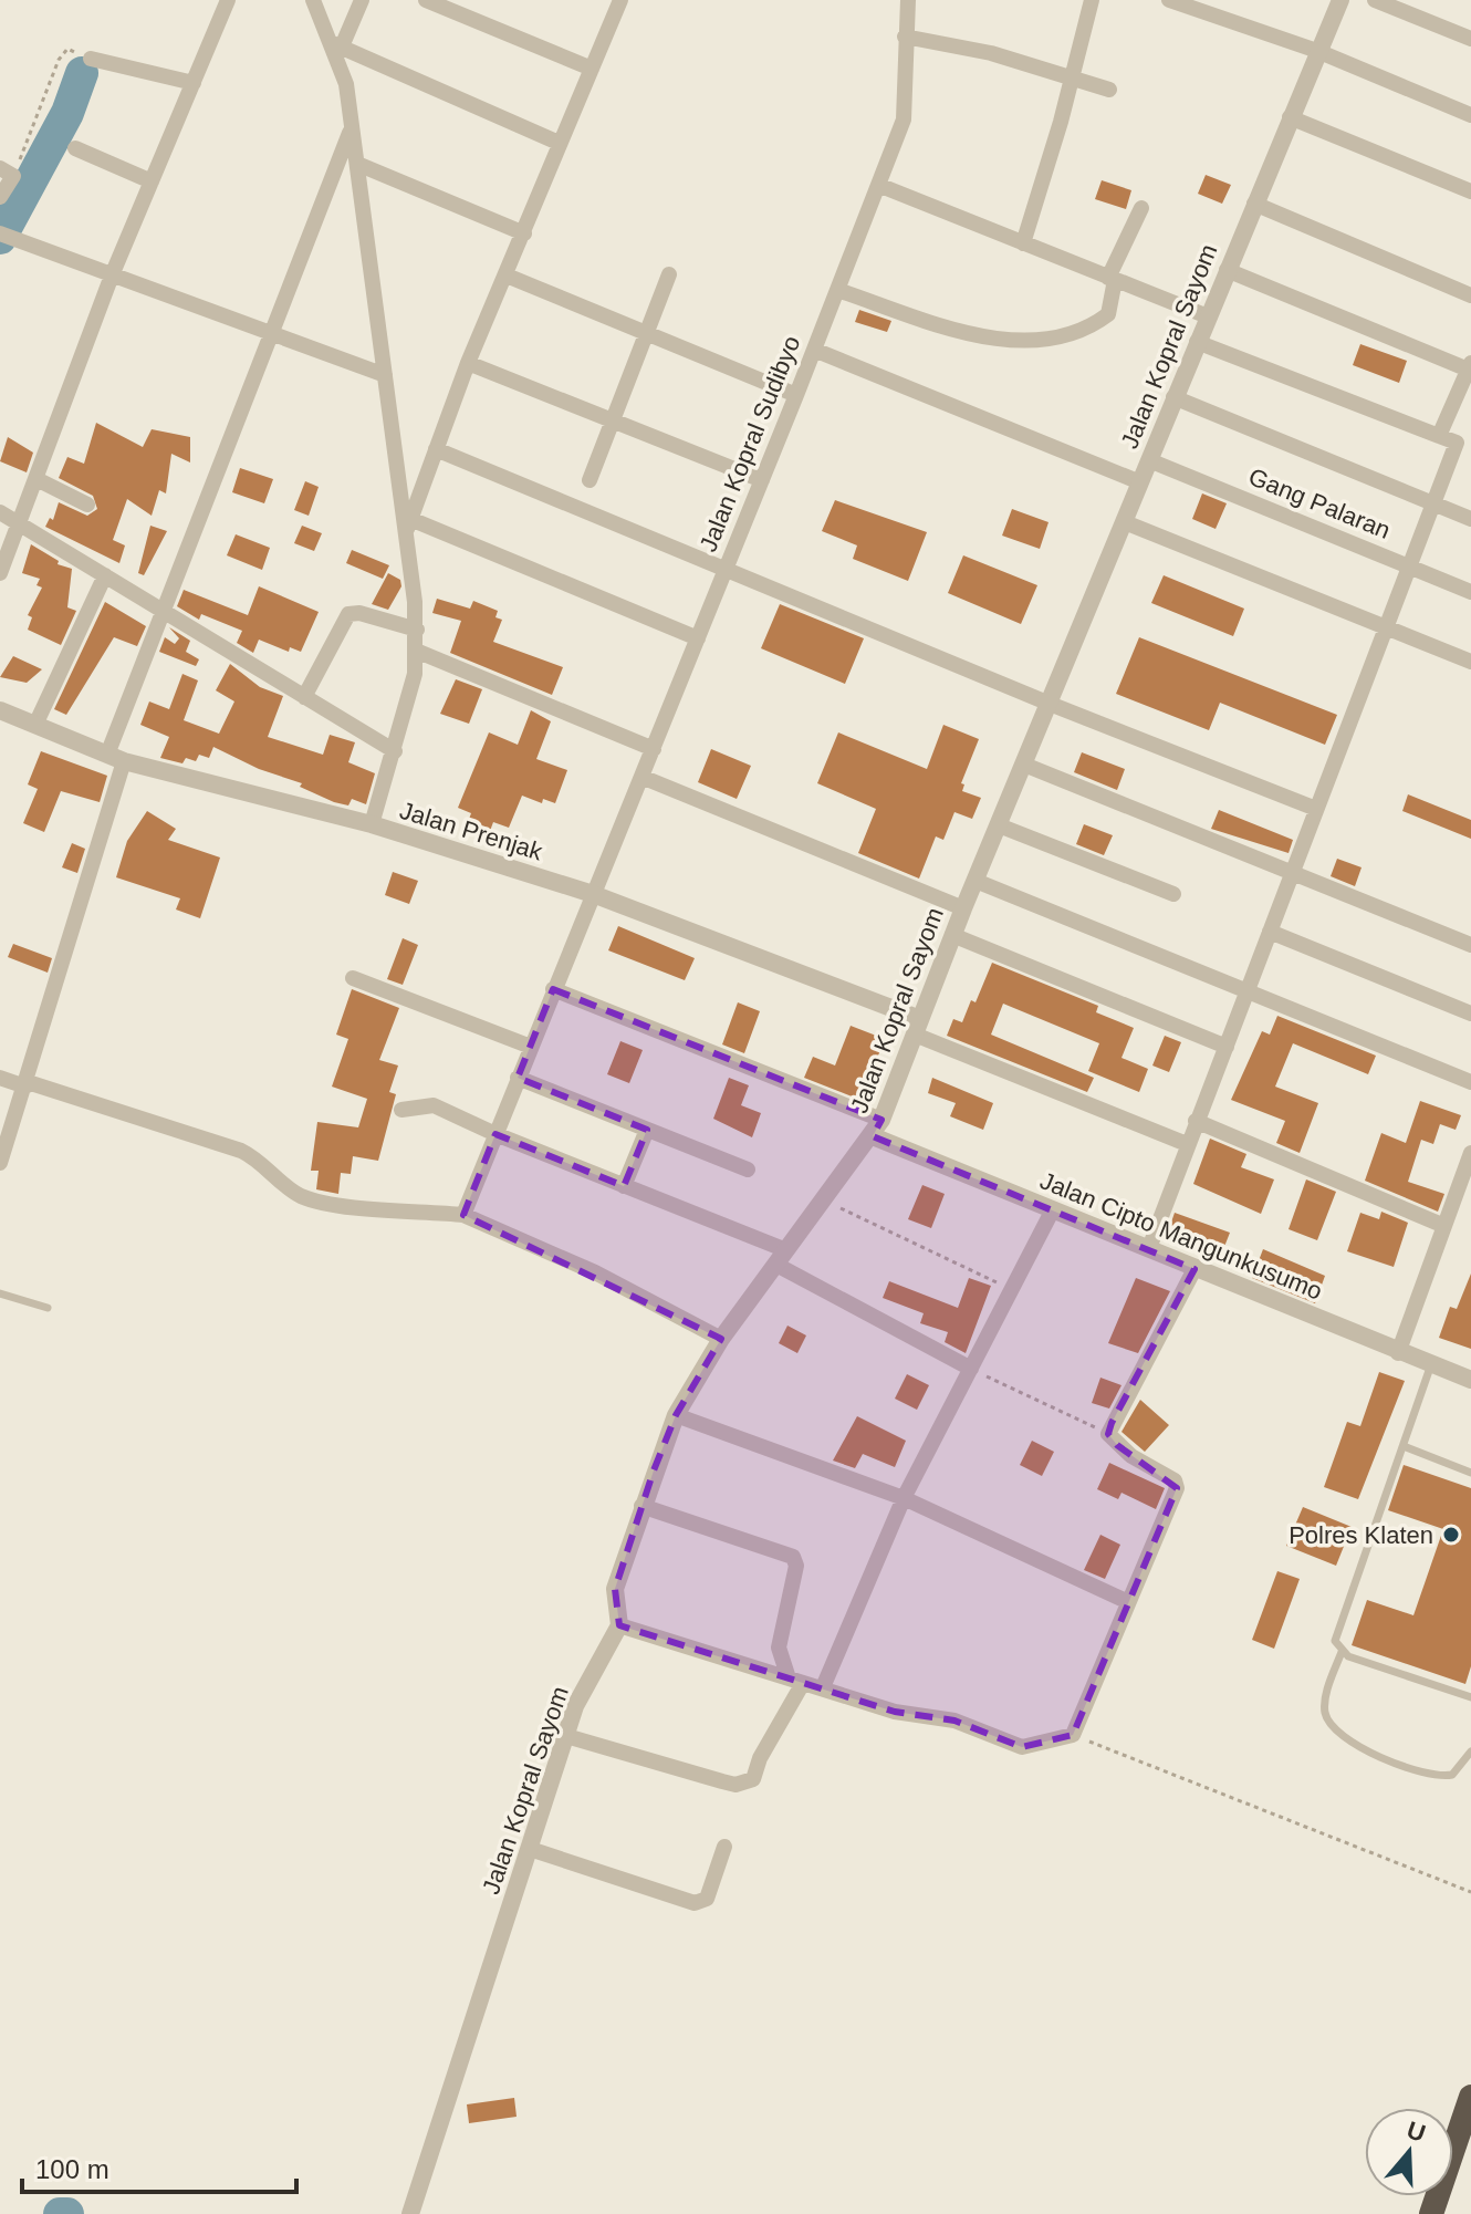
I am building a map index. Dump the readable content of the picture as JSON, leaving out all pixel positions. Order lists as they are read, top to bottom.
{
  "streets": {
    "street": [
      "Jalan Kopral Sayom",
      "Jalan Kopral Sudibyo",
      "Gang Palaran",
      "Jalan Prenjak",
      "Jalan Cipto Mangunkusumo"
    ]
  },
  "crossings": [
    ["Jalan Kopral Sayom", "Gang Palaran"],
    ["Jalan Kopral Sayom", "Jalan Prenjak"],
    ["Jalan Kopral Sayom", "Jalan Cipto Mangunkusumo"],
    ["Jalan Kopral Sudibyo", "Jalan Prenjak"]
  ],
  "places": ["Polres Klaten"],
  "scale_bar": "100 m",
  "north": "top"
}
